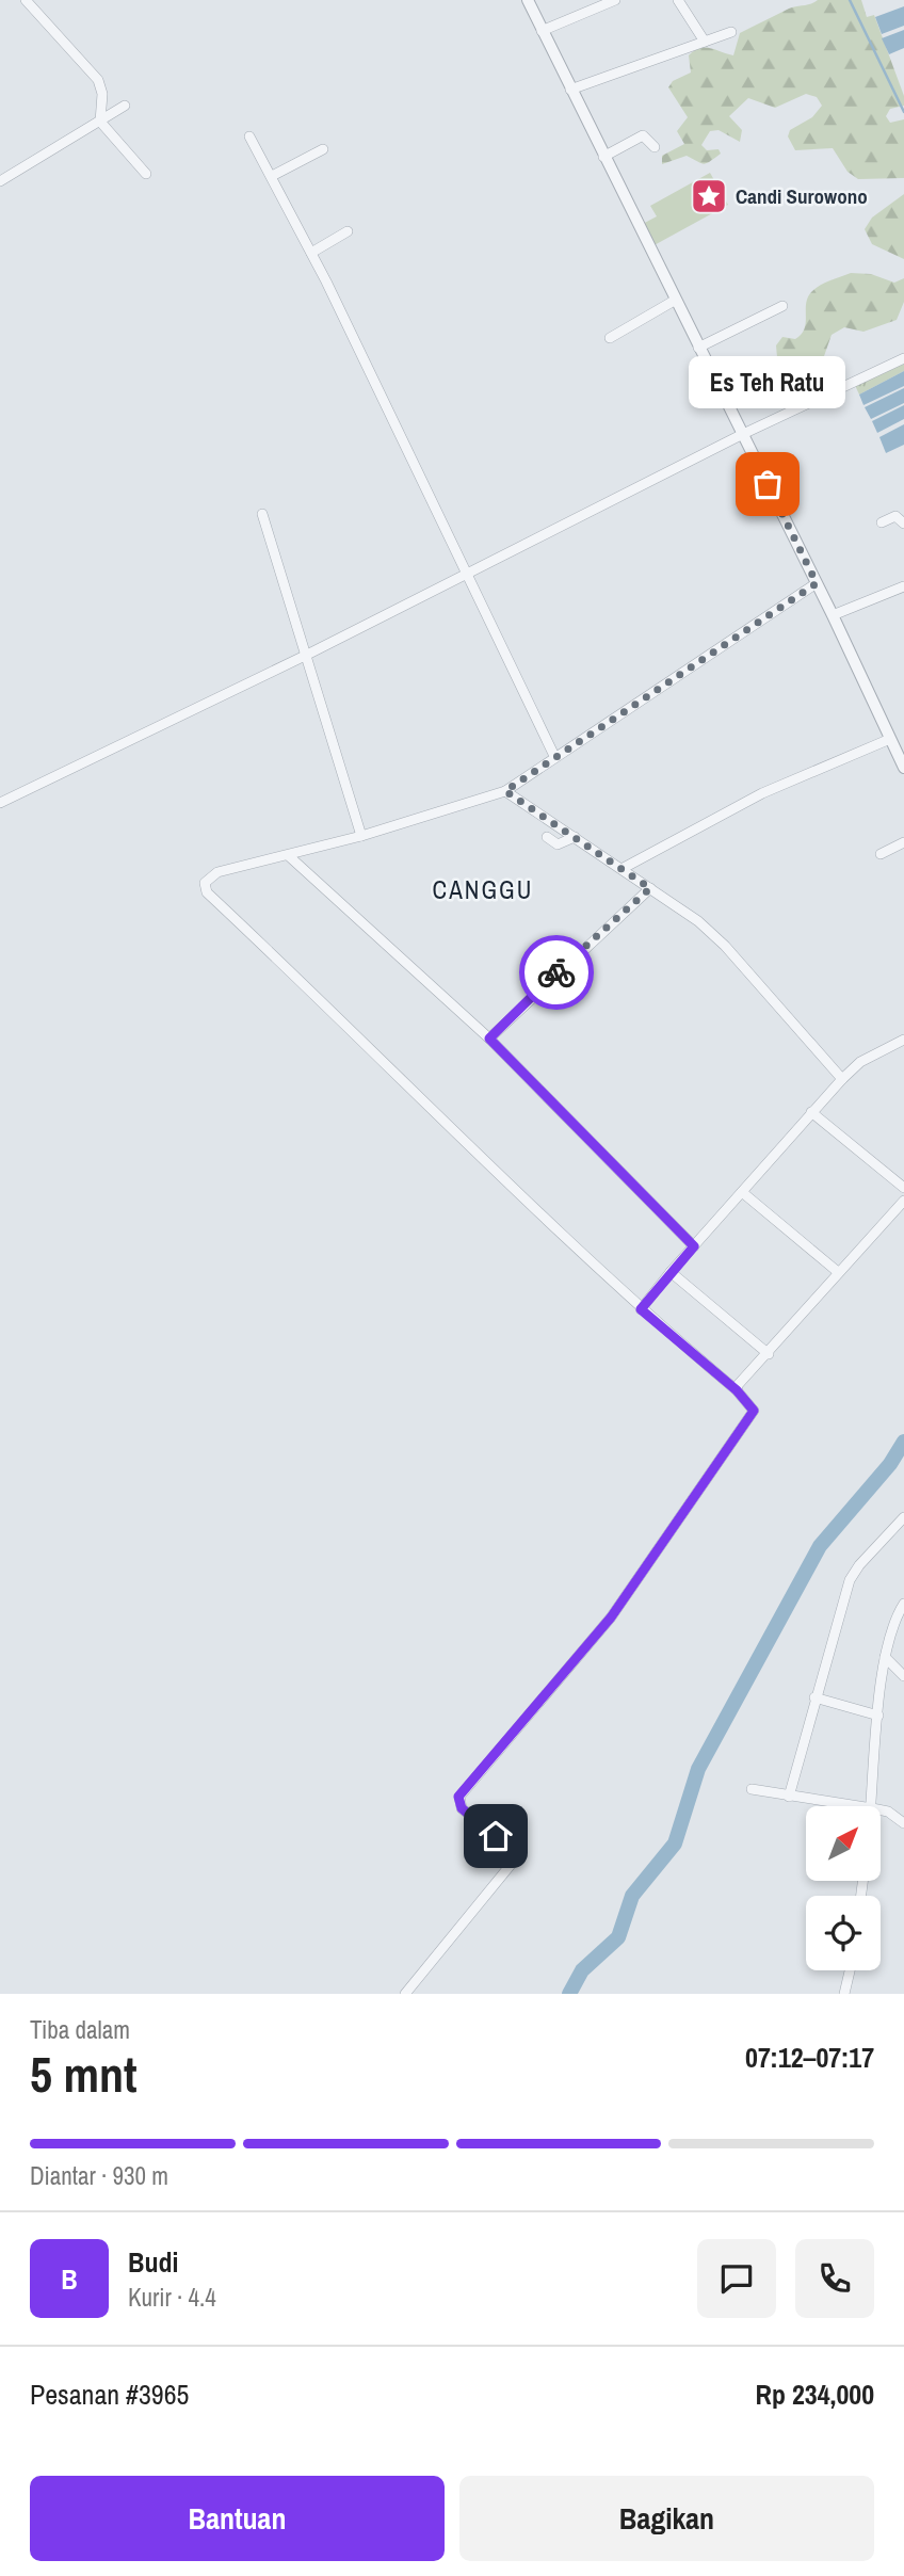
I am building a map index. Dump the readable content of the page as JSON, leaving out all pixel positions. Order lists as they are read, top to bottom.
{
  "districts": ["CANGGU"],
  "places": {
    "place": ["Candi Surowono"],
    "other": ["Es Teh Ratu"]
  },
  "north": "top right",
  "page": {
    "bubble": "Es Teh Ratu",
    "heading": ["5 mnt", "Tiba dalam", "07:12–07:17"],
    "panel": [
      "Budi",
      "Kurir · 4.4",
      "Pesanan #3965",
      "Rp 234,000"
    ],
    "bar": "Diantar · 930 m",
    "round": "B",
    "buttons": ["Bantuan", "Bagikan"]
  }
}
